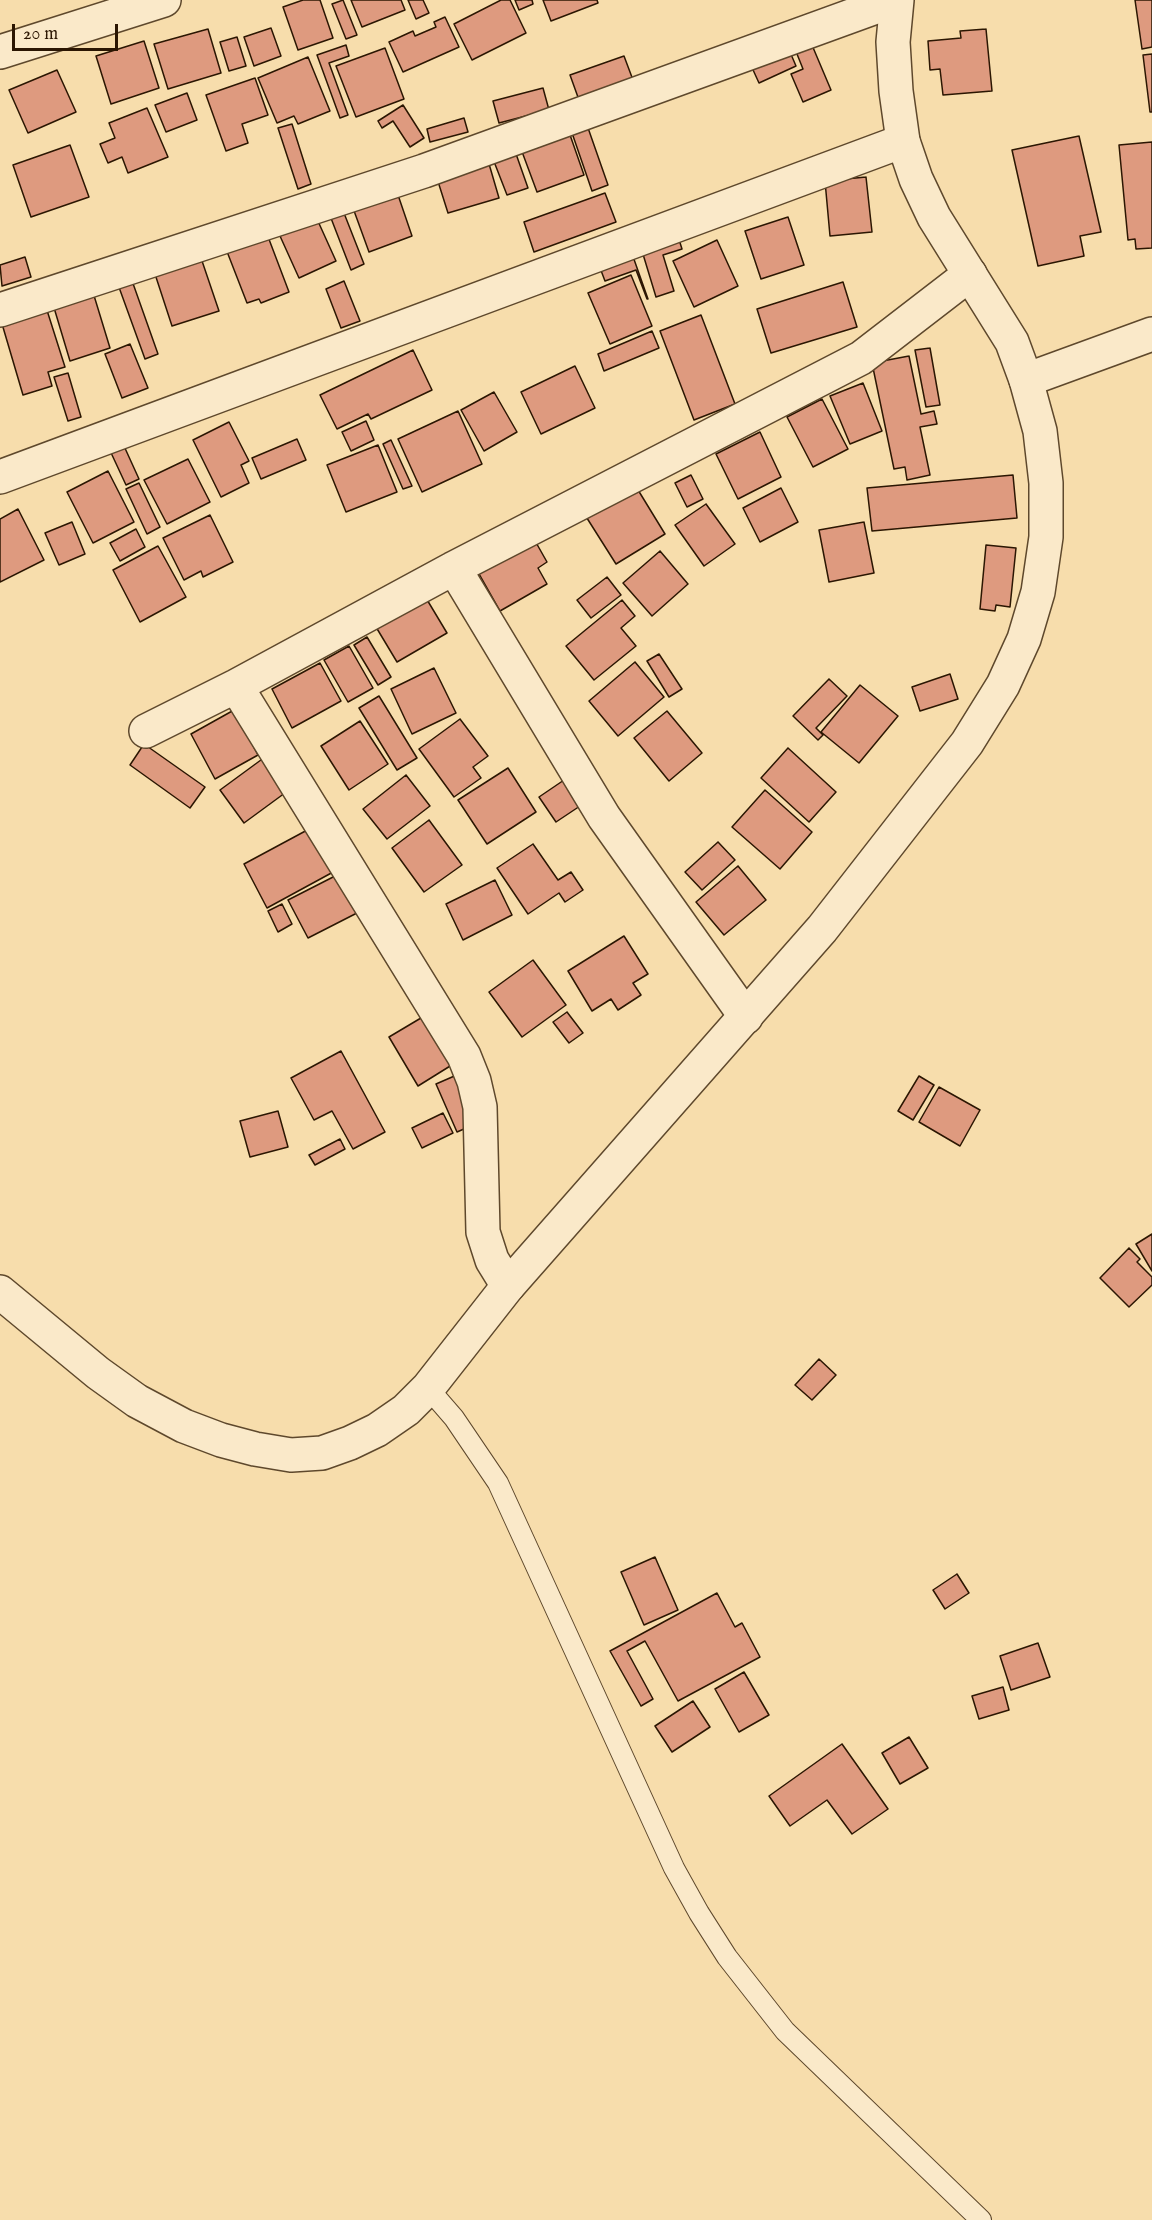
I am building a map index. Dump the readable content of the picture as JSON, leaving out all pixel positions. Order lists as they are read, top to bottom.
{
  "scale_bar": "20 m"
}
